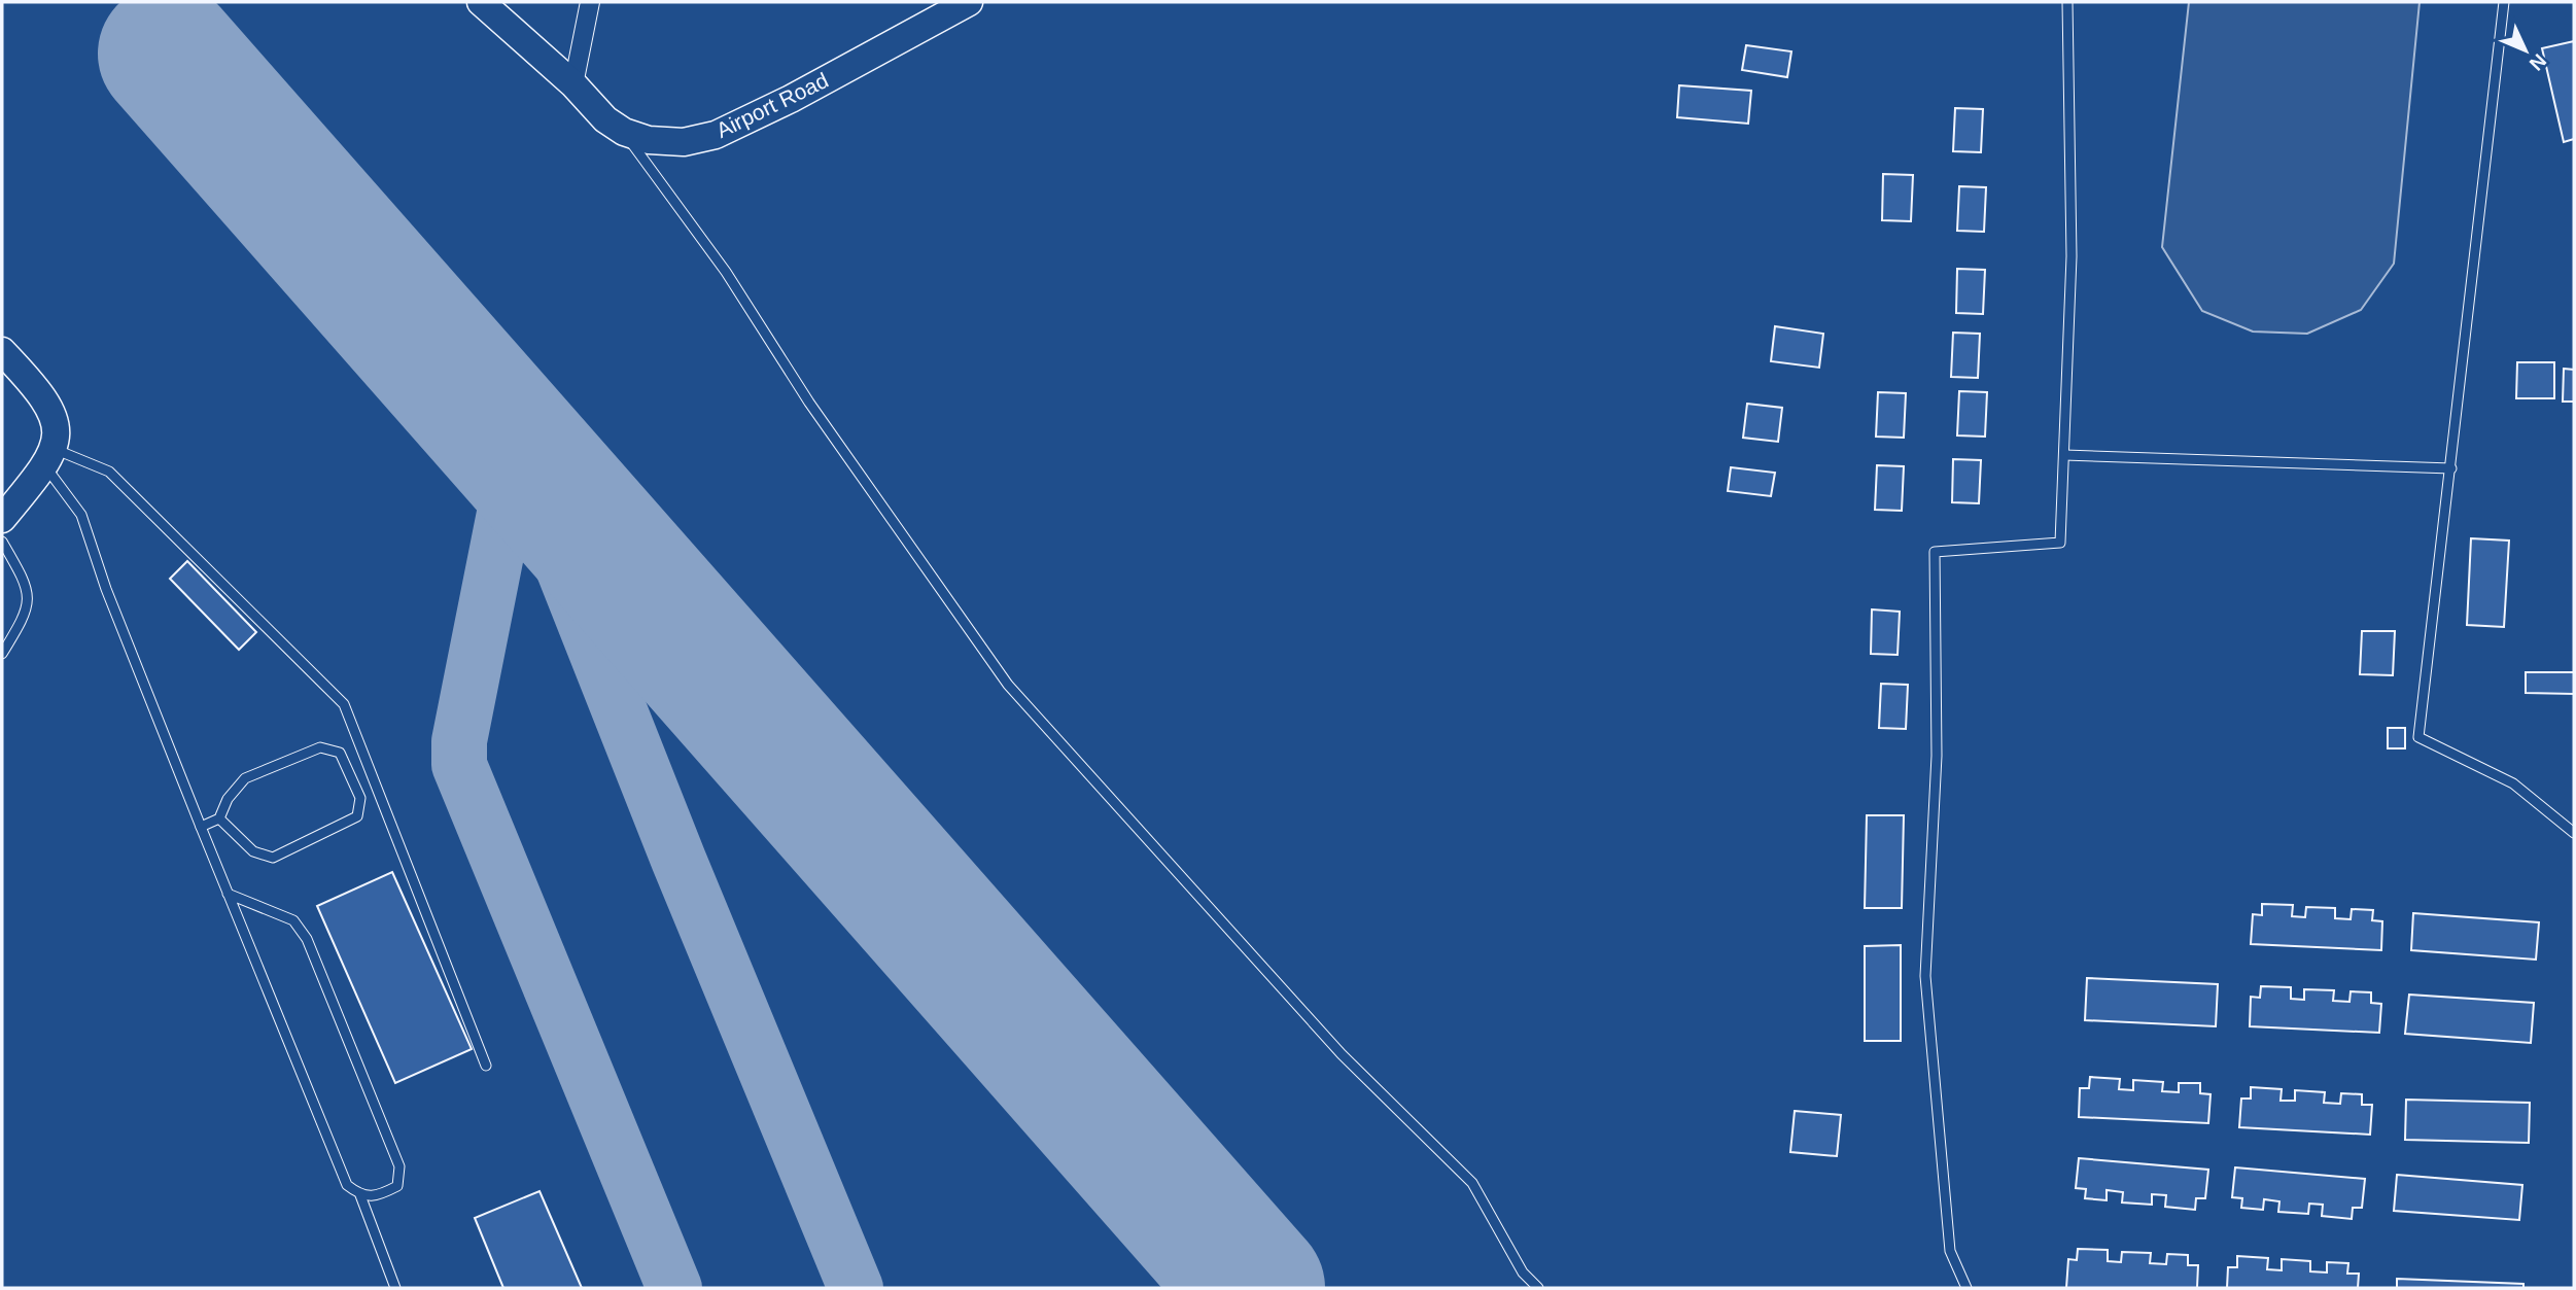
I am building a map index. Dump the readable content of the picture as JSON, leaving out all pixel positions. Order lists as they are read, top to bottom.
{
  "streets": {
    "main road": ["Airport Road"]
  },
  "north": "bottom right"
}
